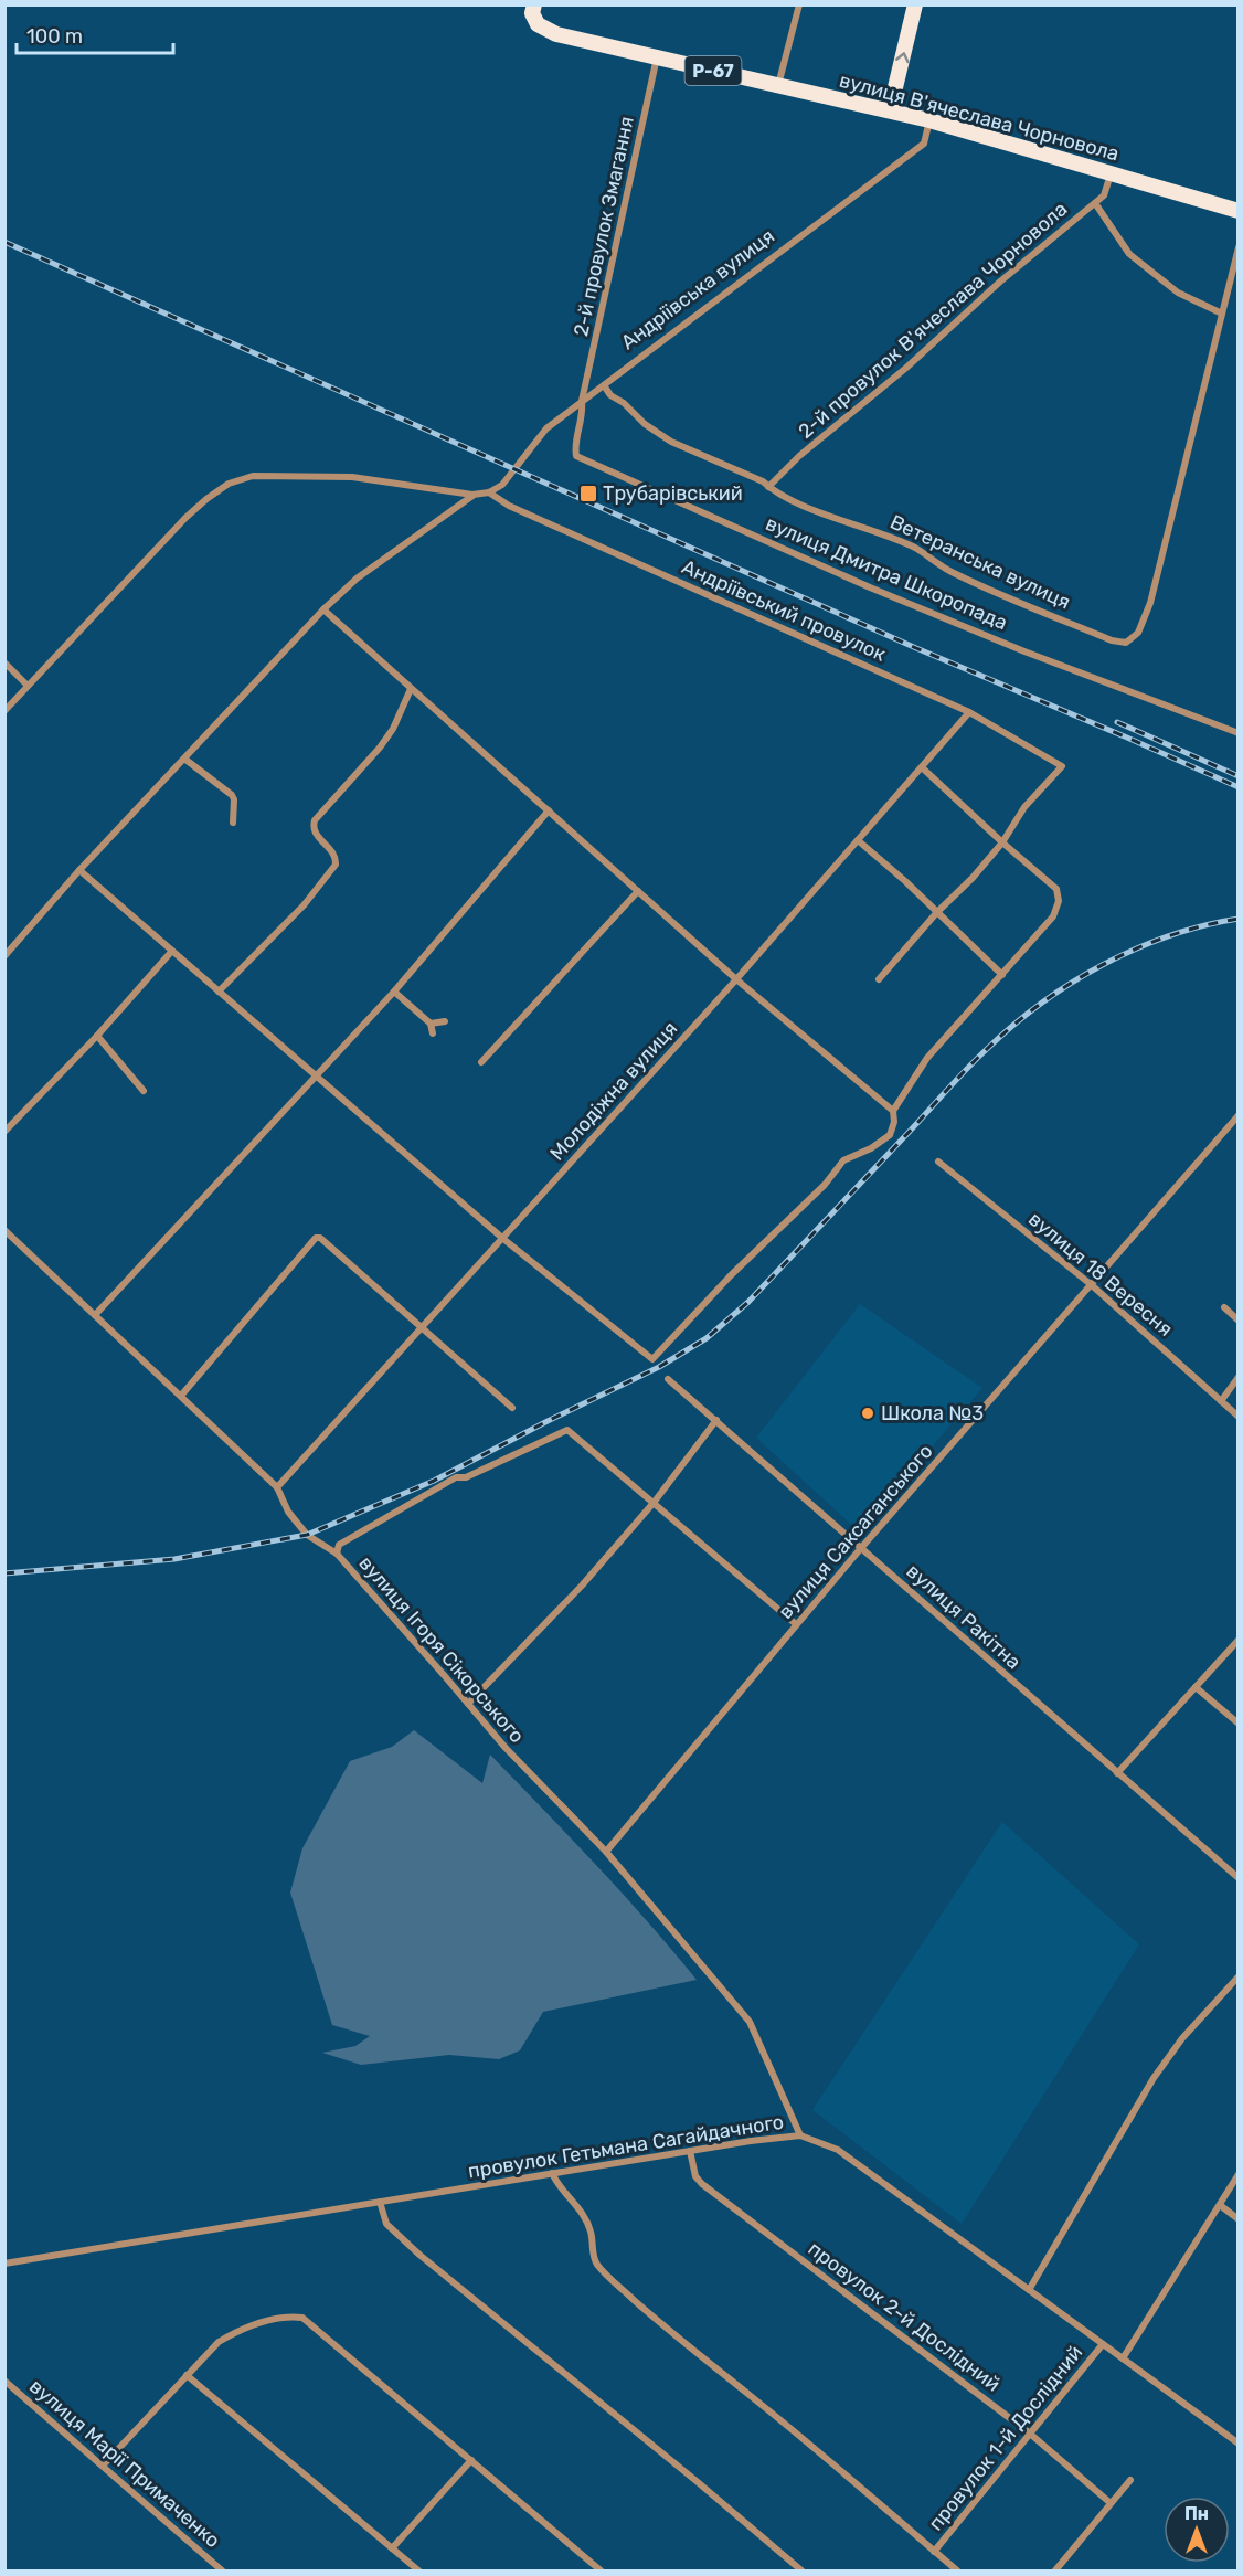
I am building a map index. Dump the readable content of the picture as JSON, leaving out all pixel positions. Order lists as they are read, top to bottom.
{
  "streets": {
    "main road": ["Р-67", "вулиця В'ячеслава Чорновола"],
    "street": [
      "2-й провулок Змагання",
      "Андріївська вулиця",
      "2-й провулок В'ячеслава Чорновола",
      "Ветеранська вулиця",
      "вулиця Дмитра Шкоропада",
      "Андріївський провулок",
      "Молодіжна вулиця",
      "вулиця 18 Вересня",
      "вулиця Саксаганського",
      "вулиця Ракітна",
      "вулиця Ігоря Сікорського",
      "провулок Гетьмана Сагайдачного",
      "провулок 2-й Дослідний",
      "провулок 1-й Дослідний",
      "вулиця Марії Примаченко"
    ]
  },
  "crossings": [
    ["вулиця В'ячеслава Чорновола", "2-й провулок Змагання"],
    ["вулиця В'ячеслава Чорновола", "Андріївська вулиця"],
    ["вулиця В'ячеслава Чорновола", "2-й провулок В'ячеслава Чорновола"],
    ["2-й провулок Змагання", "Андріївська вулиця"],
    ["2-й провулок Змагання", "вулиця Дмитра Шкоропада"],
    ["Андріївська вулиця", "Ветеранська вулиця"],
    ["Андріївська вулиця", "вулиця Дмитра Шкоропада"],
    ["Андріївська вулиця", "Андріївський провулок"],
    ["2-й провулок В'ячеслава Чорновола", "Ветеранська вулиця"],
    ["Андріївський провулок", "Молодіжна вулиця"],
    ["Молодіжна вулиця", "вулиця Ігоря Сікорського"],
    ["вулиця 18 Вересня", "вулиця Саксаганського"],
    ["вулиця Саксаганського", "вулиця Ракітна"],
    ["вулиця Саксаганського", "вулиця Ігоря Сікорського"],
    ["вулиця Ігоря Сікорського", "провулок Гетьмана Сагайдачного"],
    ["провулок Гетьмана Сагайдачного", "провулок 2-й Дослідний"],
    ["провулок Гетьмана Сагайдачного", "провулок 1-й Дослідний"],
    ["провулок 2-й Дослідний", "провулок 1-й Дослідний"]
  ],
  "places": {
    "transit": ["Трубарівський"],
    "other": ["Школа №3"]
  },
  "scale_bar": "100 m",
  "north": "top"
}
